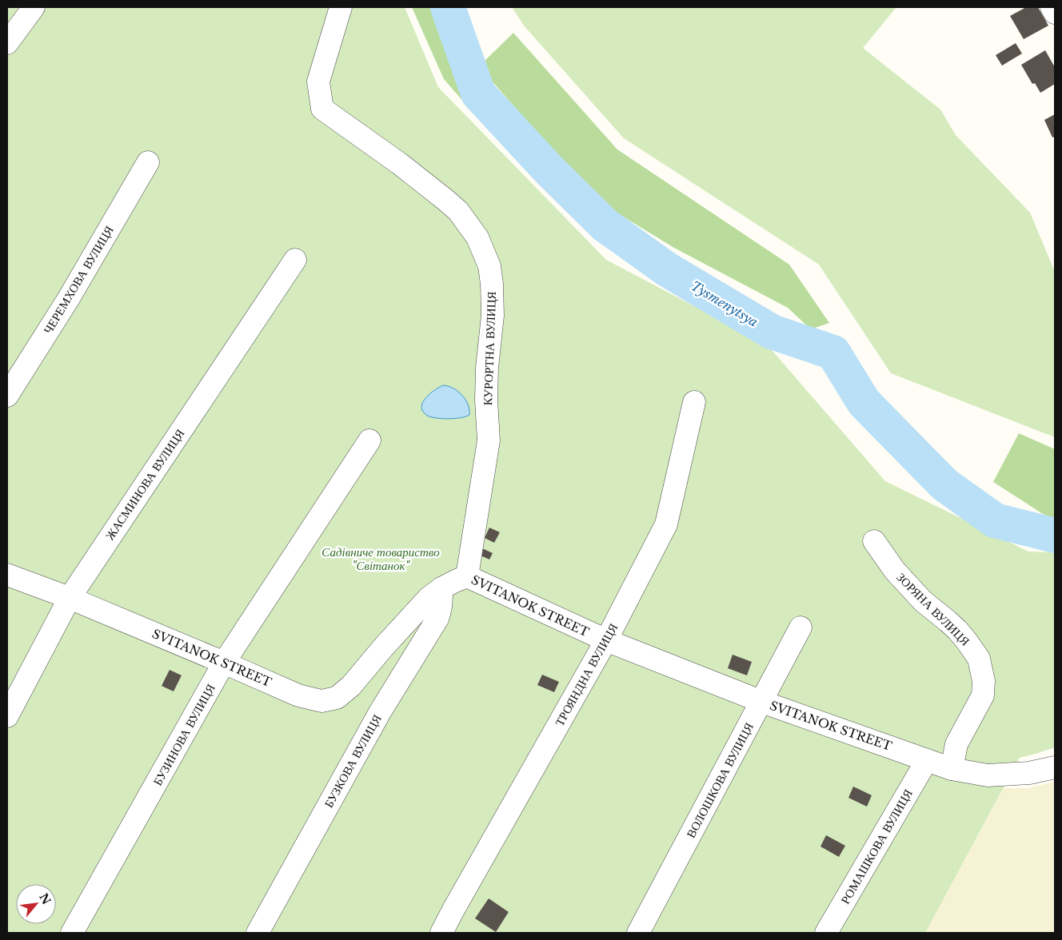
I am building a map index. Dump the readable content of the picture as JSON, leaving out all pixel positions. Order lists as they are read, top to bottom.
{
  "streets": {
    "street": [
      "ЧЕРЕМХОВА ВУЛИЦЯ",
      "КУРОРТНА ВУЛИЦЯ",
      "ЖАСМИНОВА ВУЛИЦЯ",
      "SVITANOK STREET",
      "ЗОРЯНА ВУЛИЦЯ",
      "ТРОЯНДНА ВУЛИЦЯ",
      "БУЗИНОВА ВУЛИЦЯ",
      "БУЗКОВА ВУЛИЦЯ",
      "ВОЛОШКОВА ВУЛИЦЯ",
      "РОМАШКОВА ВУЛИЦЯ"
    ]
  },
  "crossings": [
    ["КУРОРТНА ВУЛИЦЯ", "SVITANOK STREET"],
    ["ЖАСМИНОВА ВУЛИЦЯ", "SVITANOK STREET"],
    ["SVITANOK STREET", "ЗОРЯНА ВУЛИЦЯ"],
    ["SVITANOK STREET", "ТРОЯНДНА ВУЛИЦЯ"],
    ["SVITANOK STREET", "БУЗИНОВА ВУЛИЦЯ"],
    ["SVITANOK STREET", "БУЗКОВА ВУЛИЦЯ"],
    ["SVITANOK STREET", "ВОЛОШКОВА ВУЛИЦЯ"],
    ["SVITANOK STREET", "РОМАШКОВА ВУЛИЦЯ"]
  ],
  "water": ["Tysmenytsya"],
  "parks": ["Садівниче товариство \"Світанок\""],
  "north": "top right"
}
